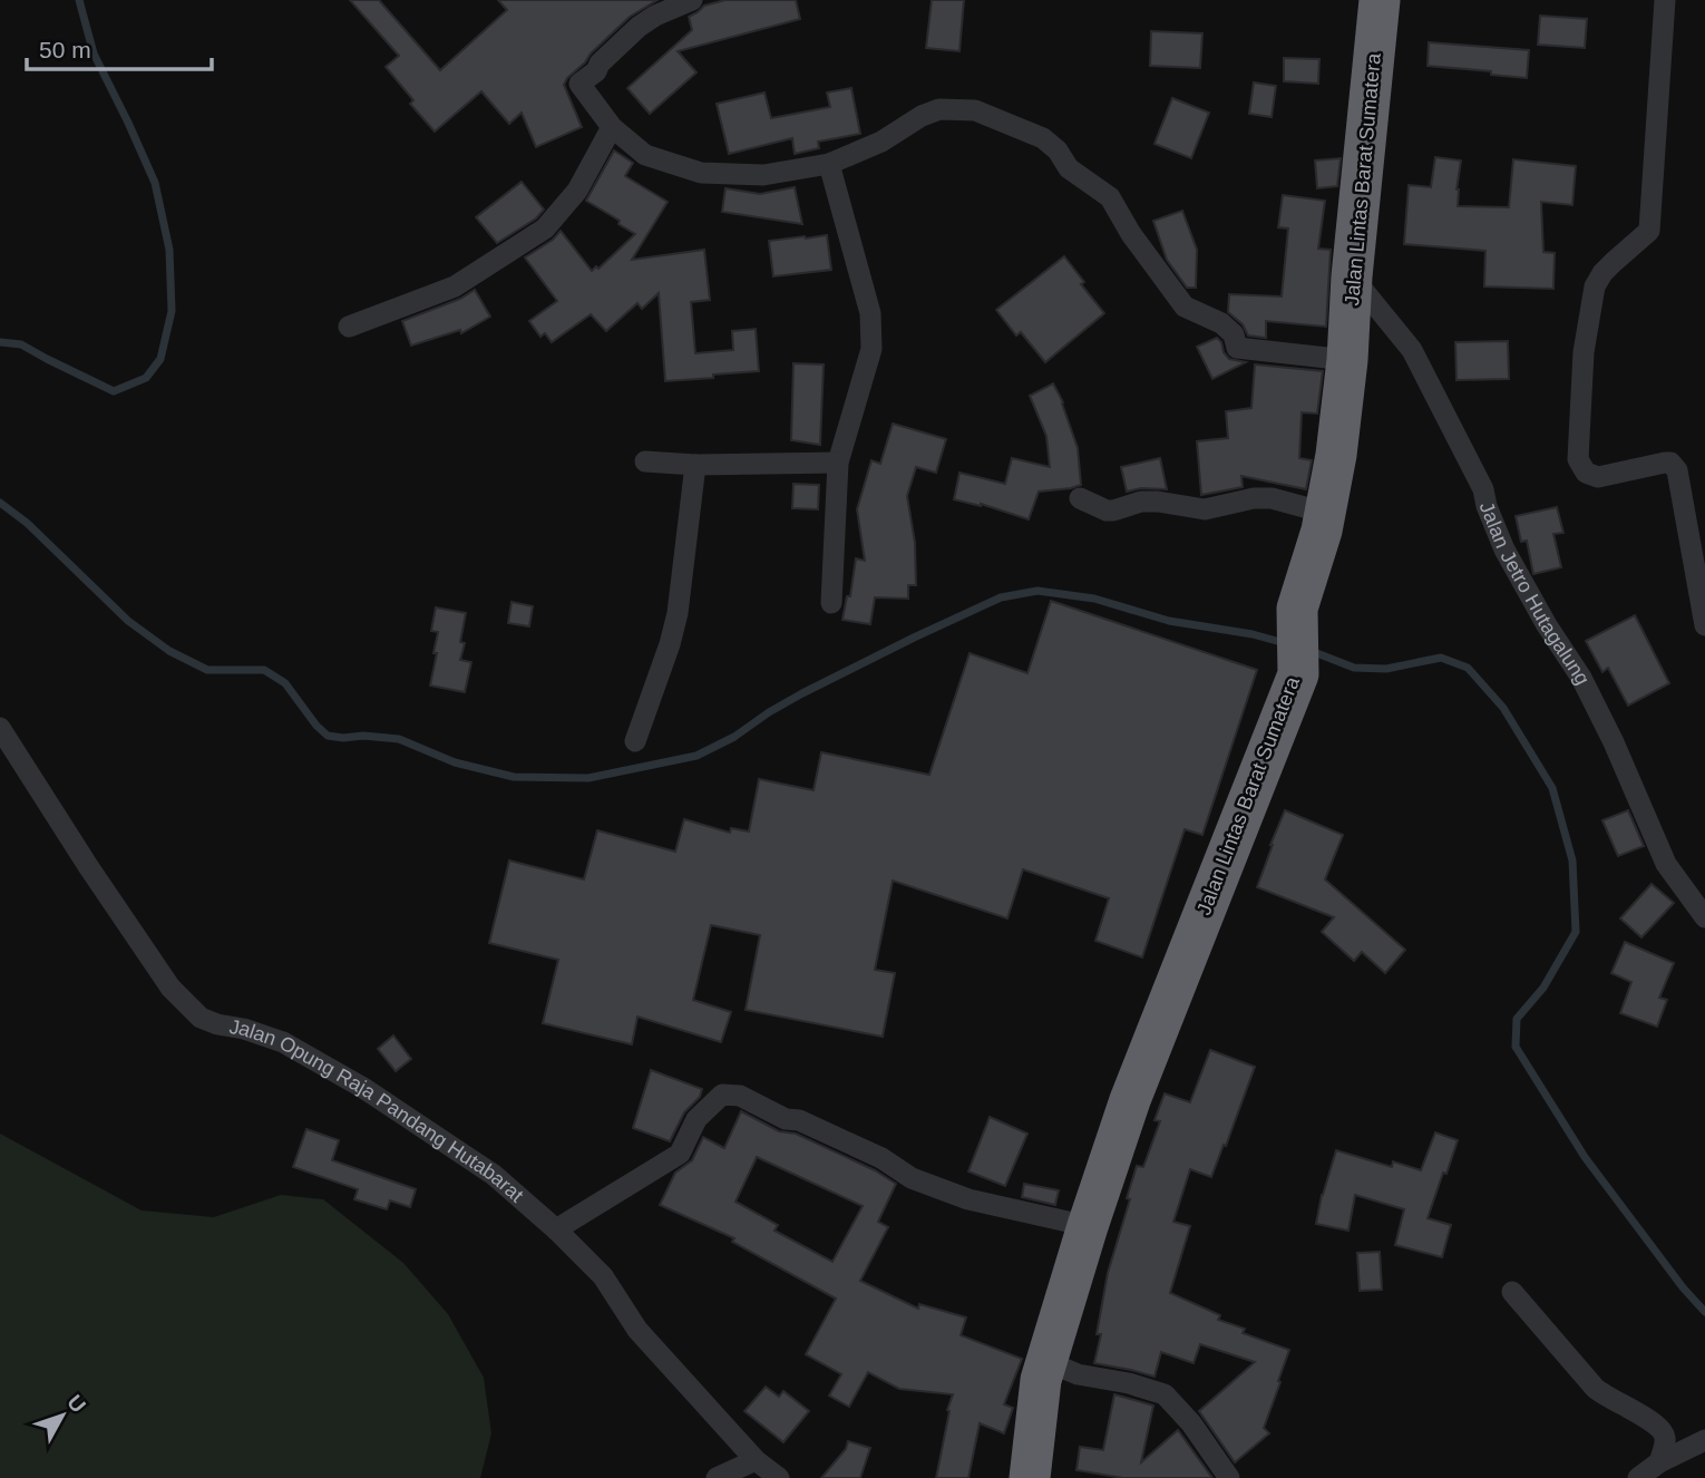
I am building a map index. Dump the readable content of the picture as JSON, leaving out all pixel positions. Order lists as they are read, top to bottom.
{
  "streets": {
    "highway": ["Jalan Lintas Barat Sumatera"],
    "street": ["Jalan Jetro Hutagalung", "Jalan Opung Raja Pandang Hutabarat"]
  },
  "crossings": [
    ["Jalan Lintas Barat Sumatera", "Jalan Jetro Hutagalung"]
  ],
  "scale_bar": "50 m",
  "north": "top right"
}
